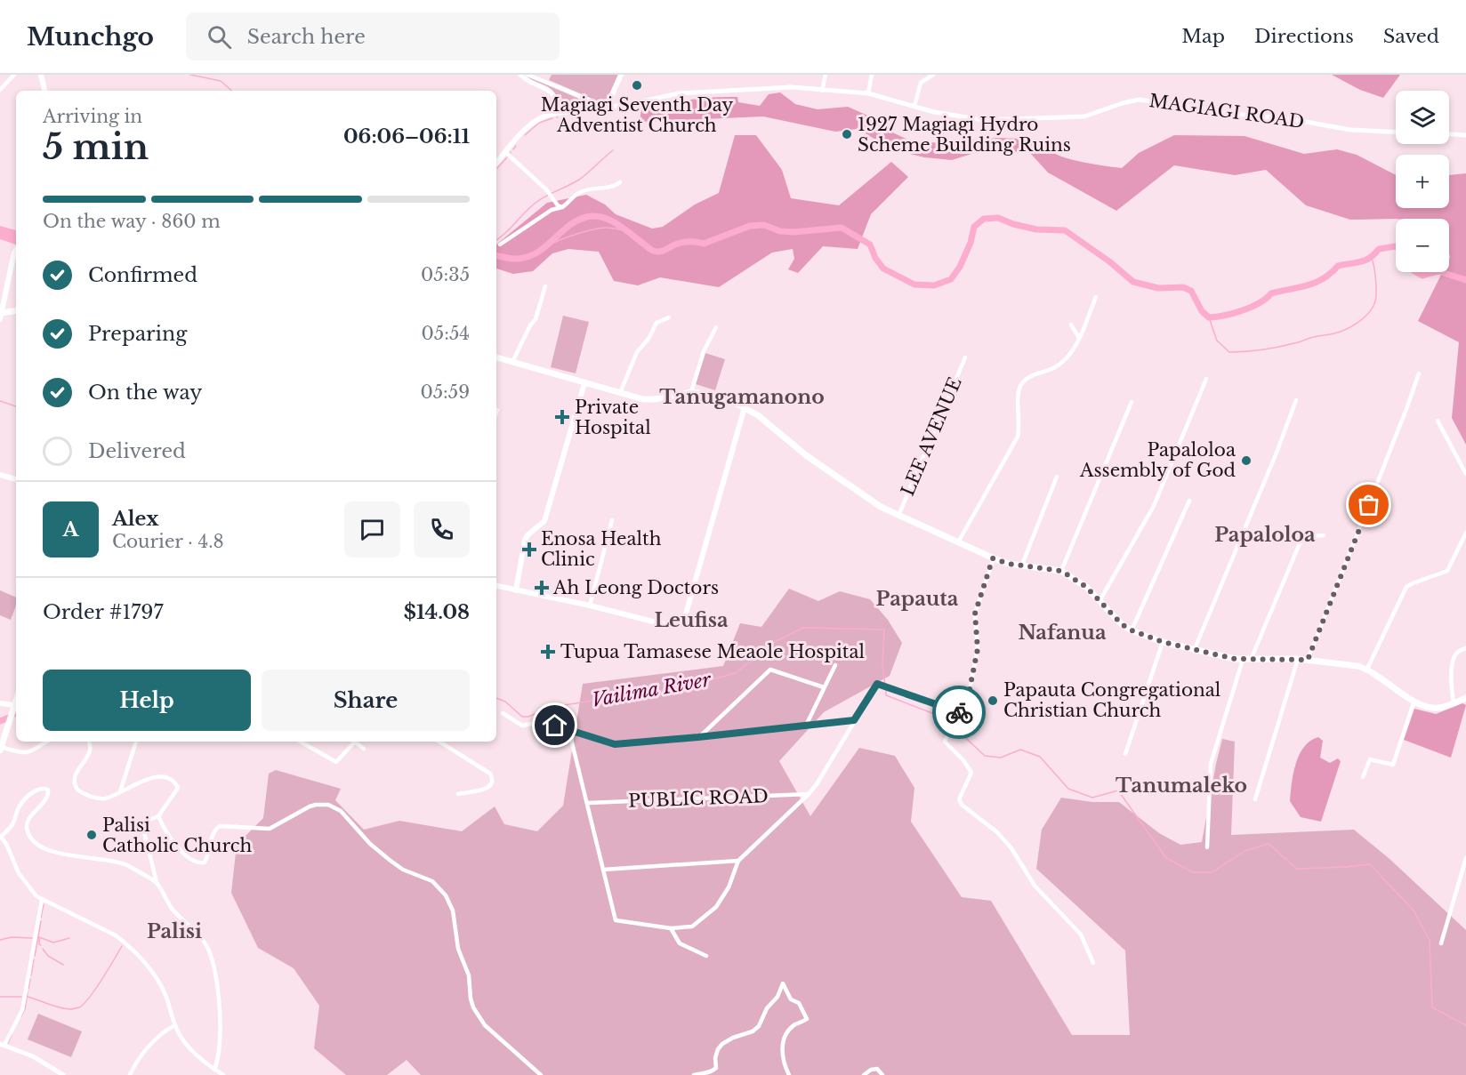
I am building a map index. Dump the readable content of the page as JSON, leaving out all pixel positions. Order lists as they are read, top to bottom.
{
  "streets": {
    "street": ["MAGIAGI ROAD", "LEE AVENUE", "PUBLIC ROAD"]
  },
  "districts": [
    "Tanugamanono",
    "Papaloloa",
    "Papauta",
    "Leufisa",
    "Nafanua",
    "Tanumaleko",
    "Palisi"
  ],
  "water": ["Vailima River"],
  "places": {
    "other": [
      "Magiagi Seventh Day Adventist Church",
      "1927 Magiagi Hydro Scheme Building Ruins",
      "Papaloloa Assembly of God",
      "Papauta Congregational Christian Church",
      "Palisi Catholic Church"
    ],
    "health": [
      "Private Hospital",
      "Enosa Health Clinic",
      "Ah Leong Doctors",
      "Tupua Tamasese Meaole Hospital"
    ]
  },
  "page": {
    "header": "Munchgo",
    "search": "Search here",
    "nav": ["Map", "Directions", "Saved"],
    "map_buttons": ["+", "−"],
    "heading": ["5 min", "Arriving in", "06:06–06:11"],
    "panel": [
      "Alex",
      "Courier · 4.8",
      "Order #1797",
      "$14.08"
    ],
    "bar": "On the way · 860 m",
    "list": [
      ["Confirmed", "05:35"],
      ["Preparing", "05:54"],
      ["On the way", "05:59"],
      "Delivered"
    ],
    "round": "A",
    "buttons": ["Help", "Share"]
  }
}
